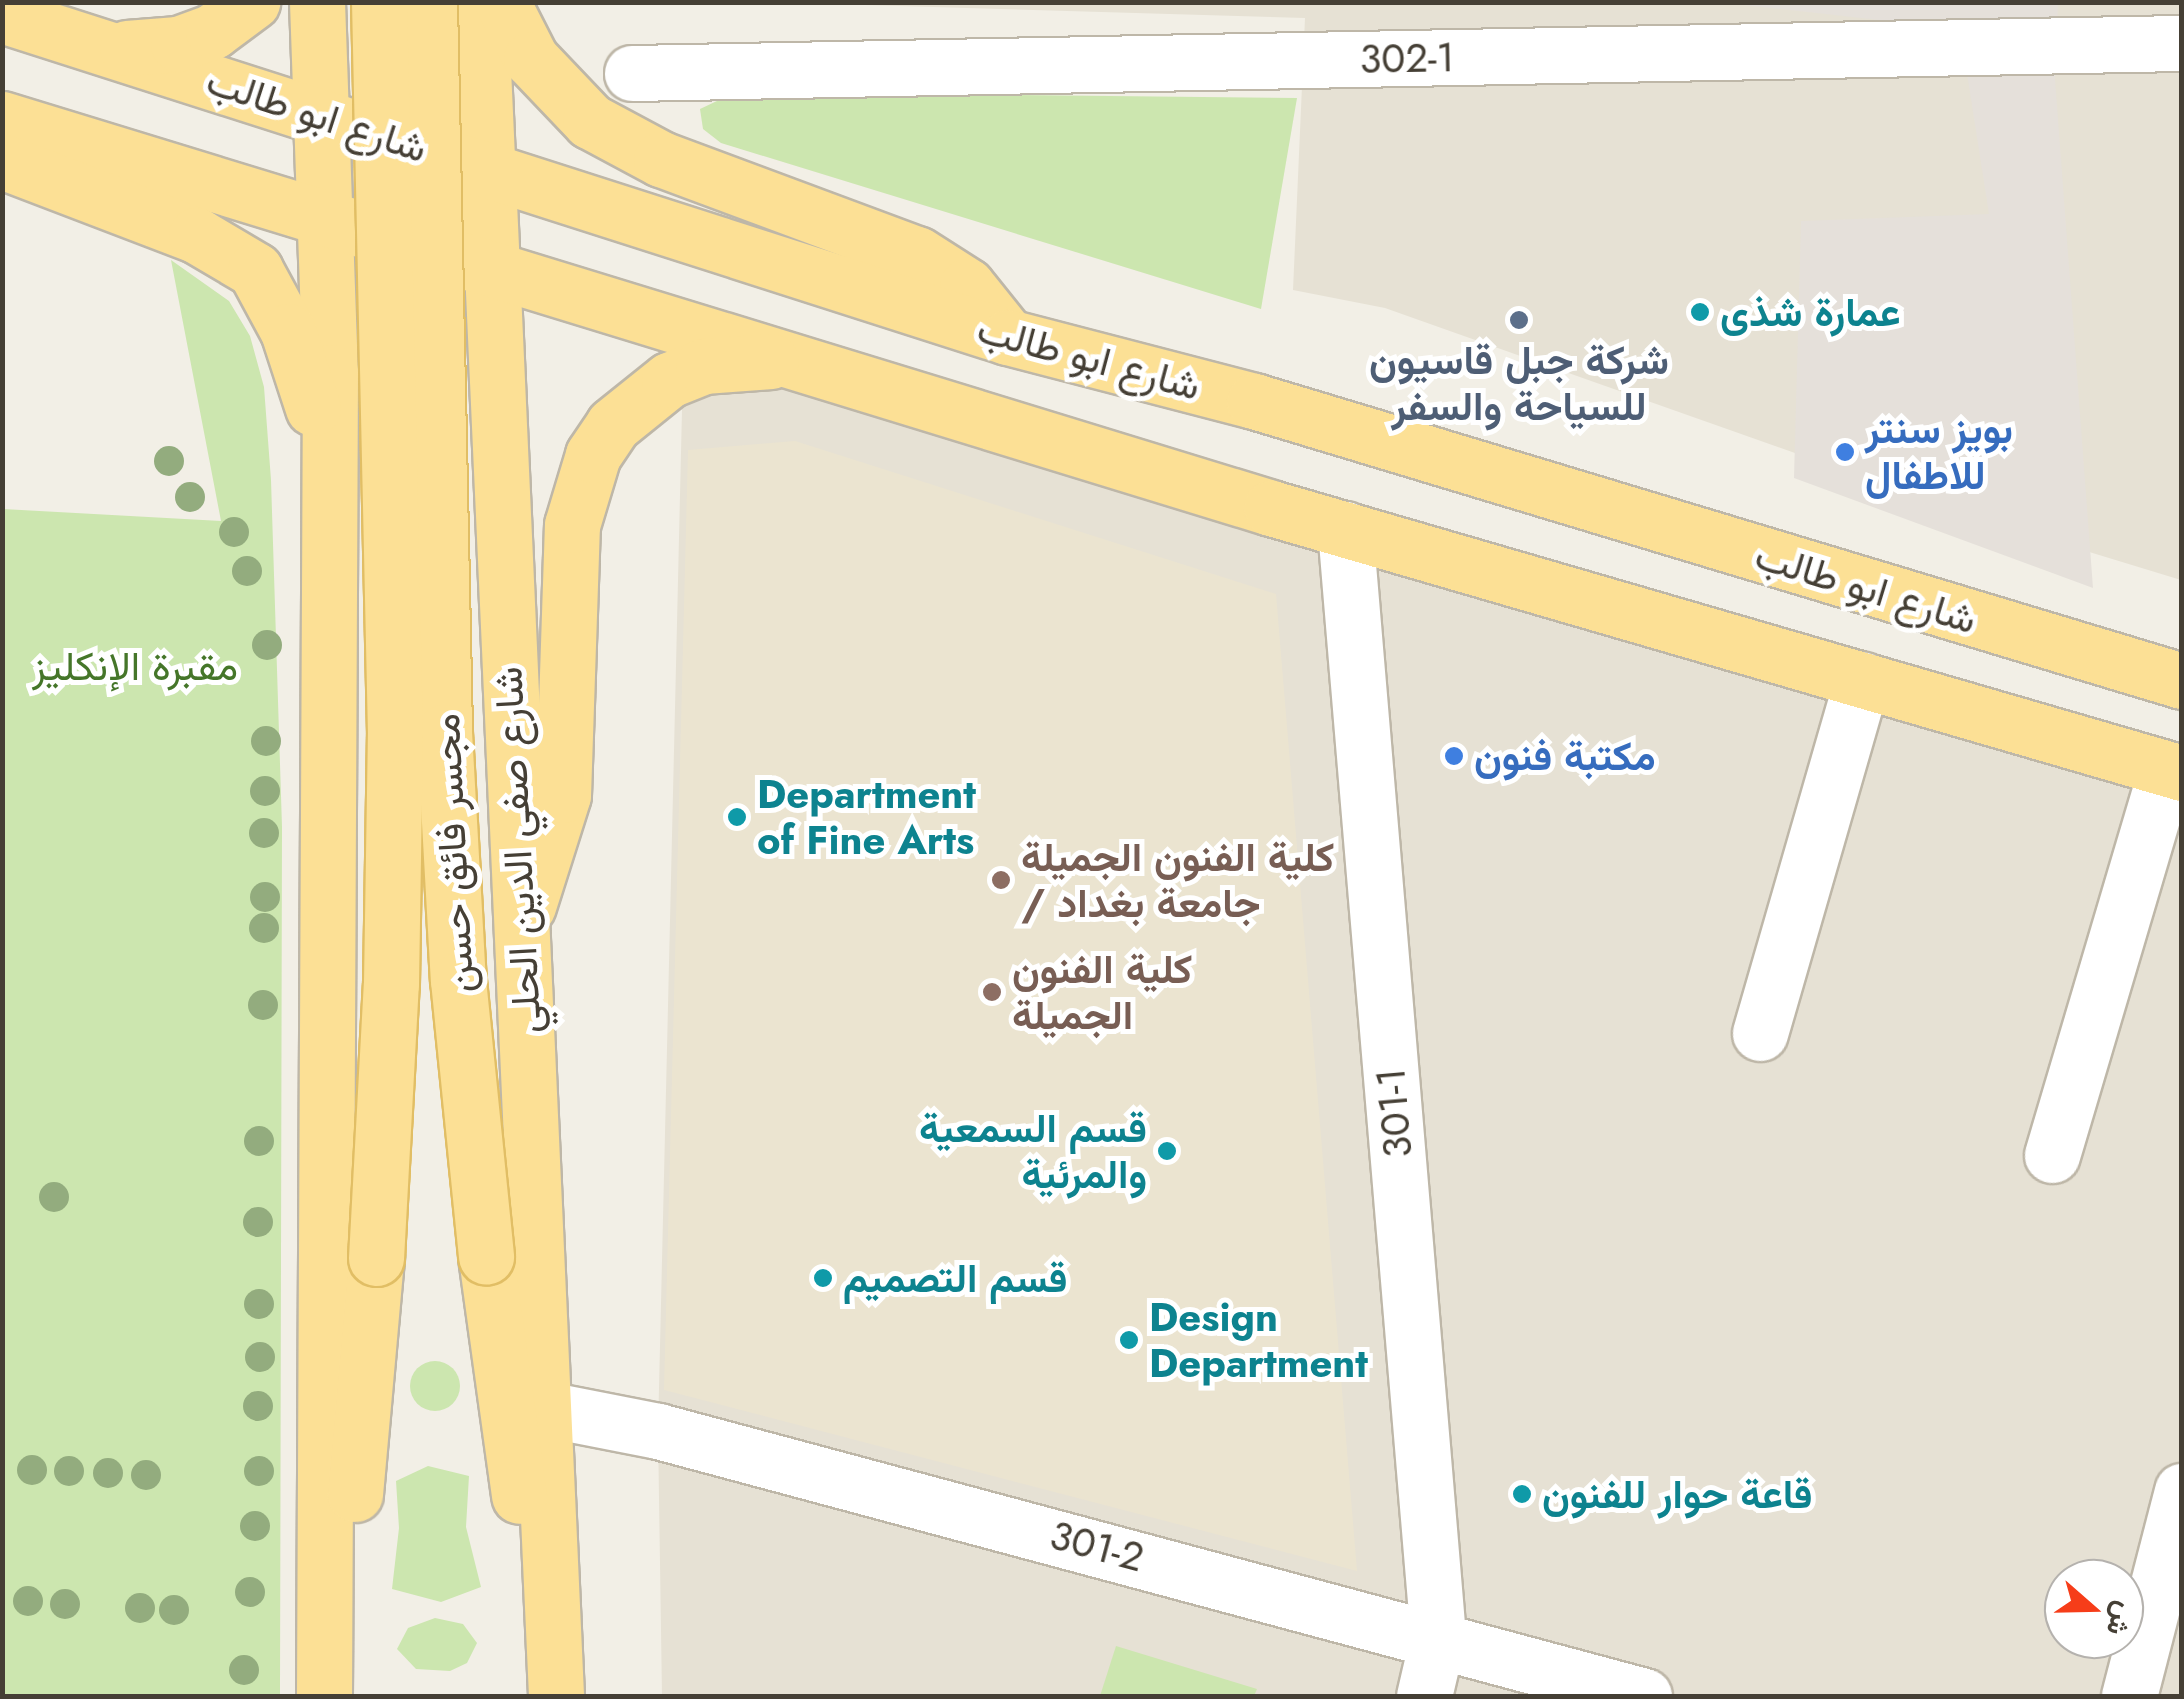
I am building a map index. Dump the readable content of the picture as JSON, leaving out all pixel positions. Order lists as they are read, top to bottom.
{
  "streets": {
    "main road": ["شارع ابو طالب", "شارع صفي الدين الحلي", "مجسر فائق حسن"],
    "street": ["302-1", "301-1", "301-2"]
  },
  "crossings": [
    ["شارع ابو طالب", "شارع صفي الدين الحلي"],
    ["شارع صفي الدين الحلي", "مجسر فائق حسن"],
    ["شارع صفي الدين الحلي", "301-2"],
    ["301-1", "301-2"]
  ],
  "parks": ["مقبرة الإنكليز"],
  "places": [
    "عمارة شذى",
    "شركة جبل قاسيون للسياحة والسفر",
    "بويز سنتر للاطفال",
    "مكتبة فنون",
    "Department of Fine Arts",
    "كلية الفنون الجميلة / جامعة بغداد",
    "كلية الفنون الجميلة",
    "قسم السمعية والمرئية",
    "قسم التصميم",
    "Design Department",
    "قاعة حوار للفنون"
  ],
  "north": "right"
}
